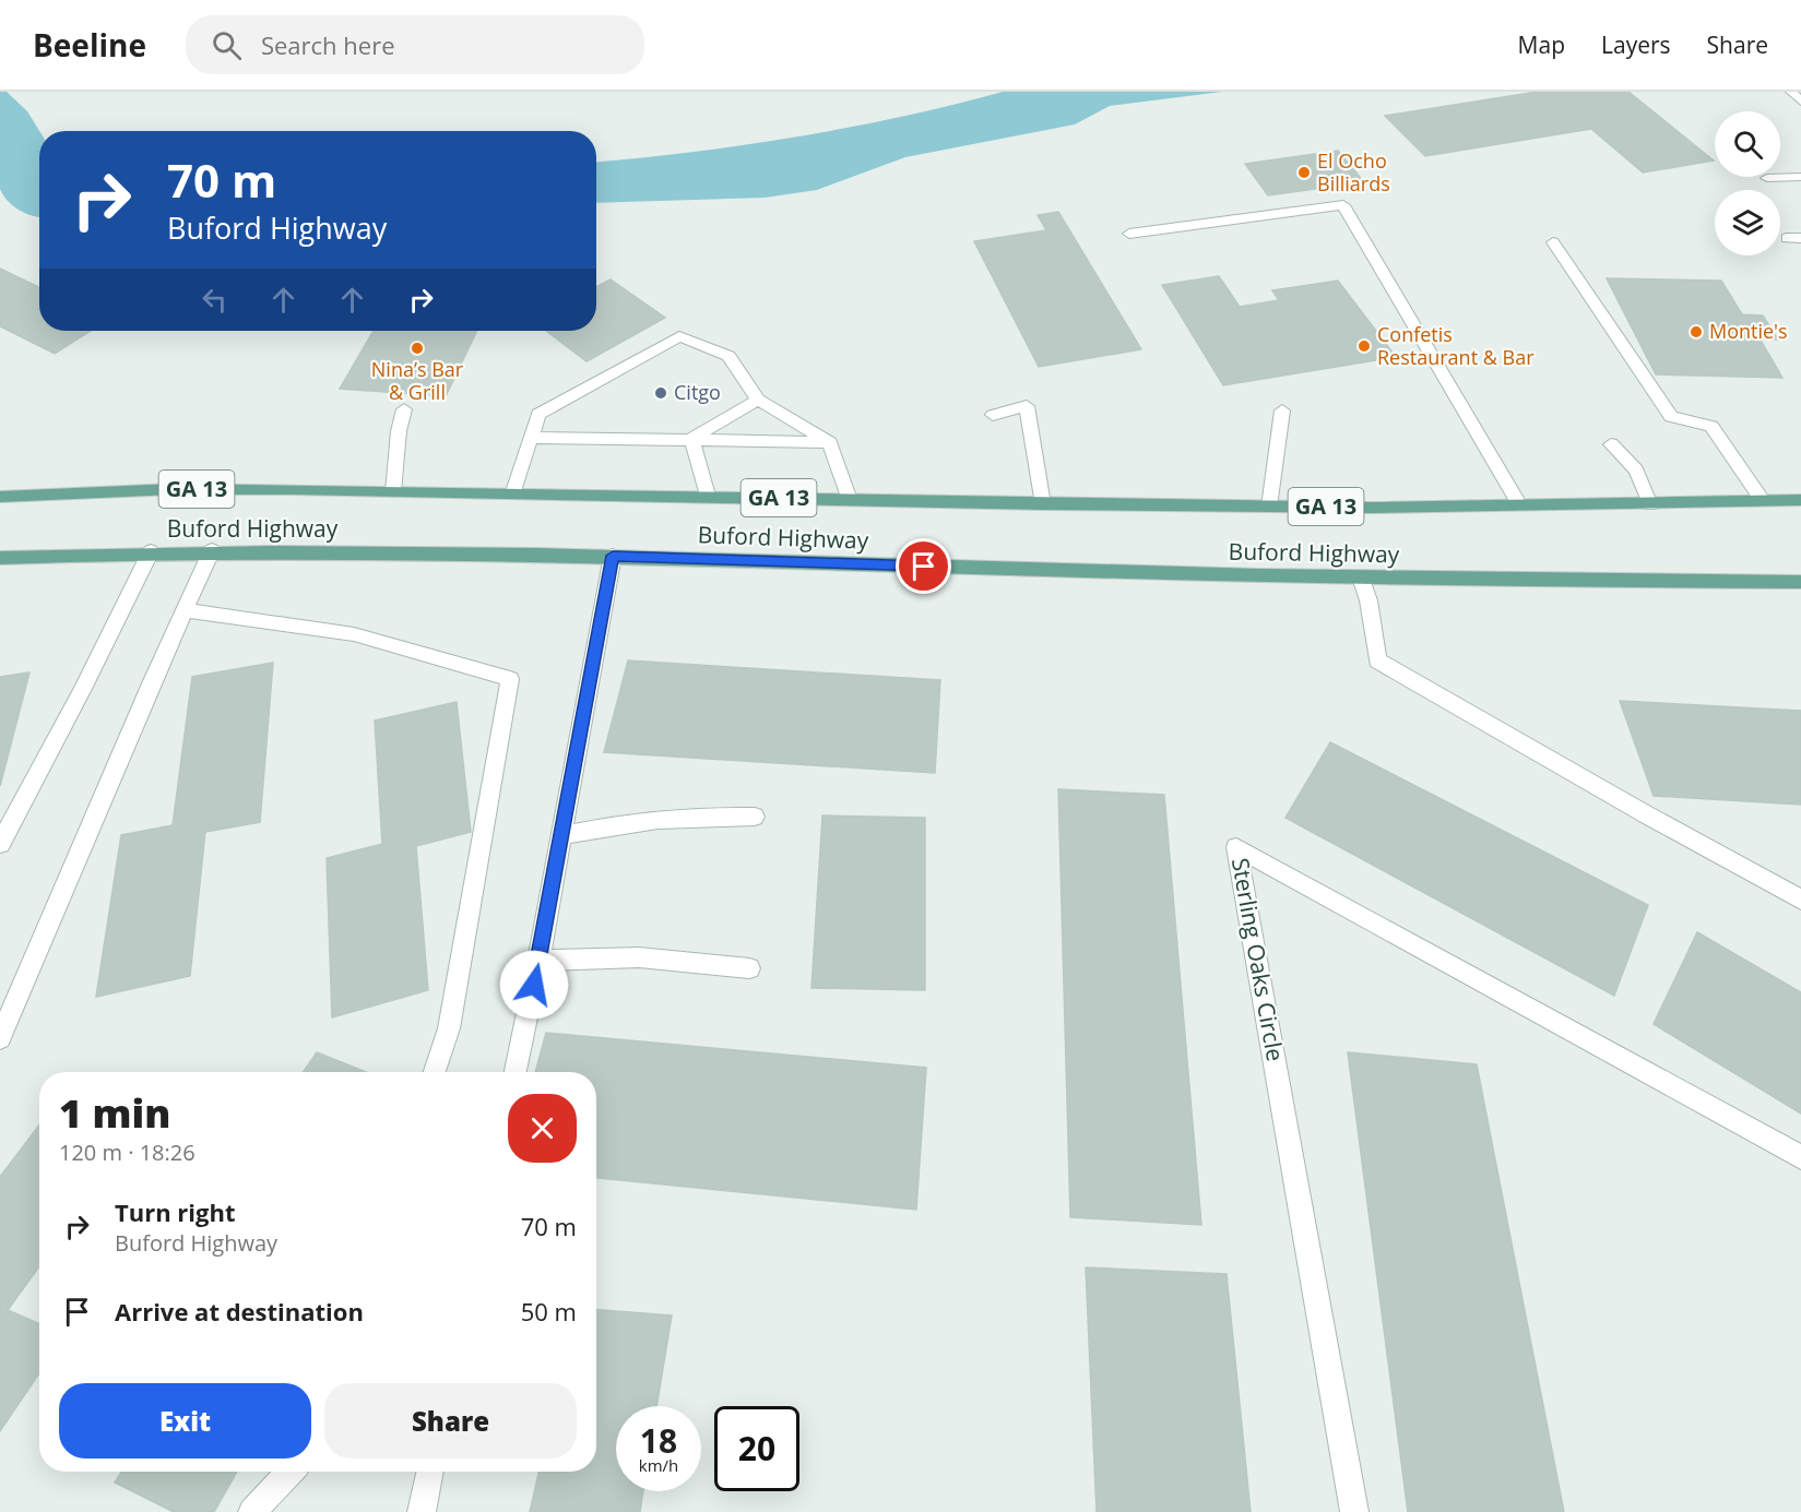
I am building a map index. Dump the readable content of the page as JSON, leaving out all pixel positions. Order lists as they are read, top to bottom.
{
  "streets": {
    "main road": ["GA 13", "Buford Highway"],
    "street": ["Sterling Oaks Circle"]
  },
  "places": [
    "El Ocho Billiards",
    "Montie's",
    "Confetis Restaurant & Bar",
    "Nina’s Bar & Grill",
    "Citgo"
  ],
  "page": {
    "header": "Beeline",
    "search": "Search here",
    "nav": ["Map", "Layers", "Share"],
    "turn": ["70 m", "Buford Highway"],
    "heading": ["1 min", "120 m · 18:26"],
    "list": [
      {
        "name": "Turn right",
        "note": "Buford Highway",
        "value": "70 m"
      },
      {
        "name": "Arrive at destination",
        "value": "50 m"
      }
    ],
    "buttons": ["Exit", "Share"],
    "speed": "18 km/h",
    "limit": "20"
  }
}
